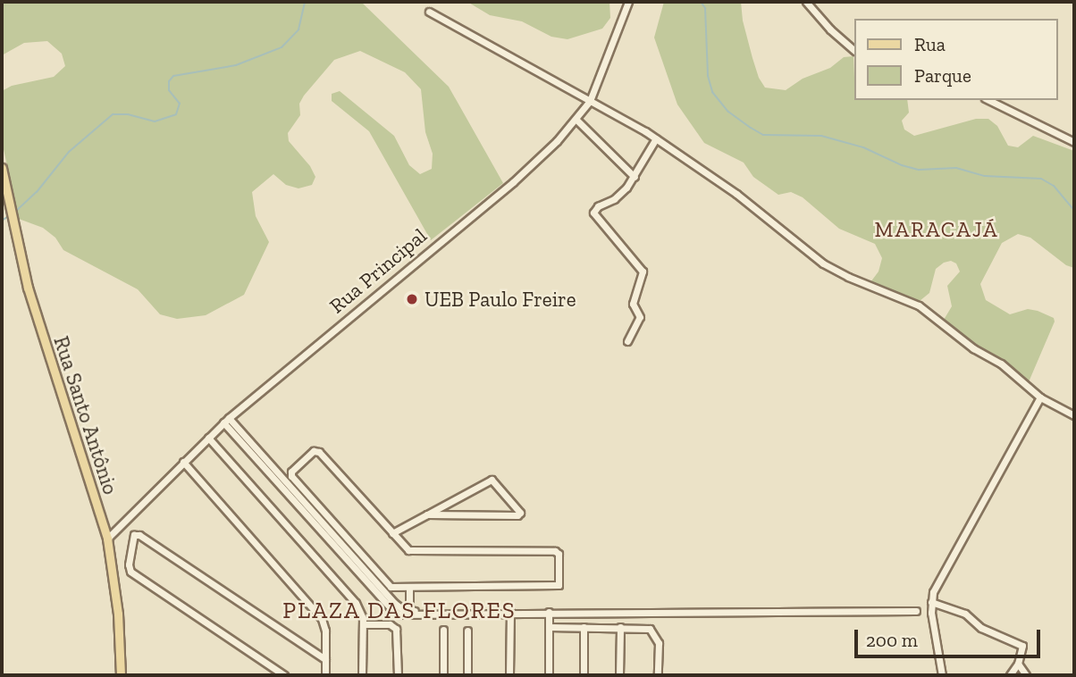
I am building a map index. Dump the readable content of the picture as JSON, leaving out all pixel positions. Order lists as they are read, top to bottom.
{
  "streets": {
    "main road": ["Rua Santo Antônio"],
    "street": ["Rua Principal"]
  },
  "crossings": [
    ["Rua Principal", "Rua Santo Antônio"]
  ],
  "districts": ["MARACAJÁ", "PLAZA DAS FLORES"],
  "places": ["UEB Paulo Freire"],
  "legend": ["Rua", "Parque"],
  "scale_bar": "200 m"
}
